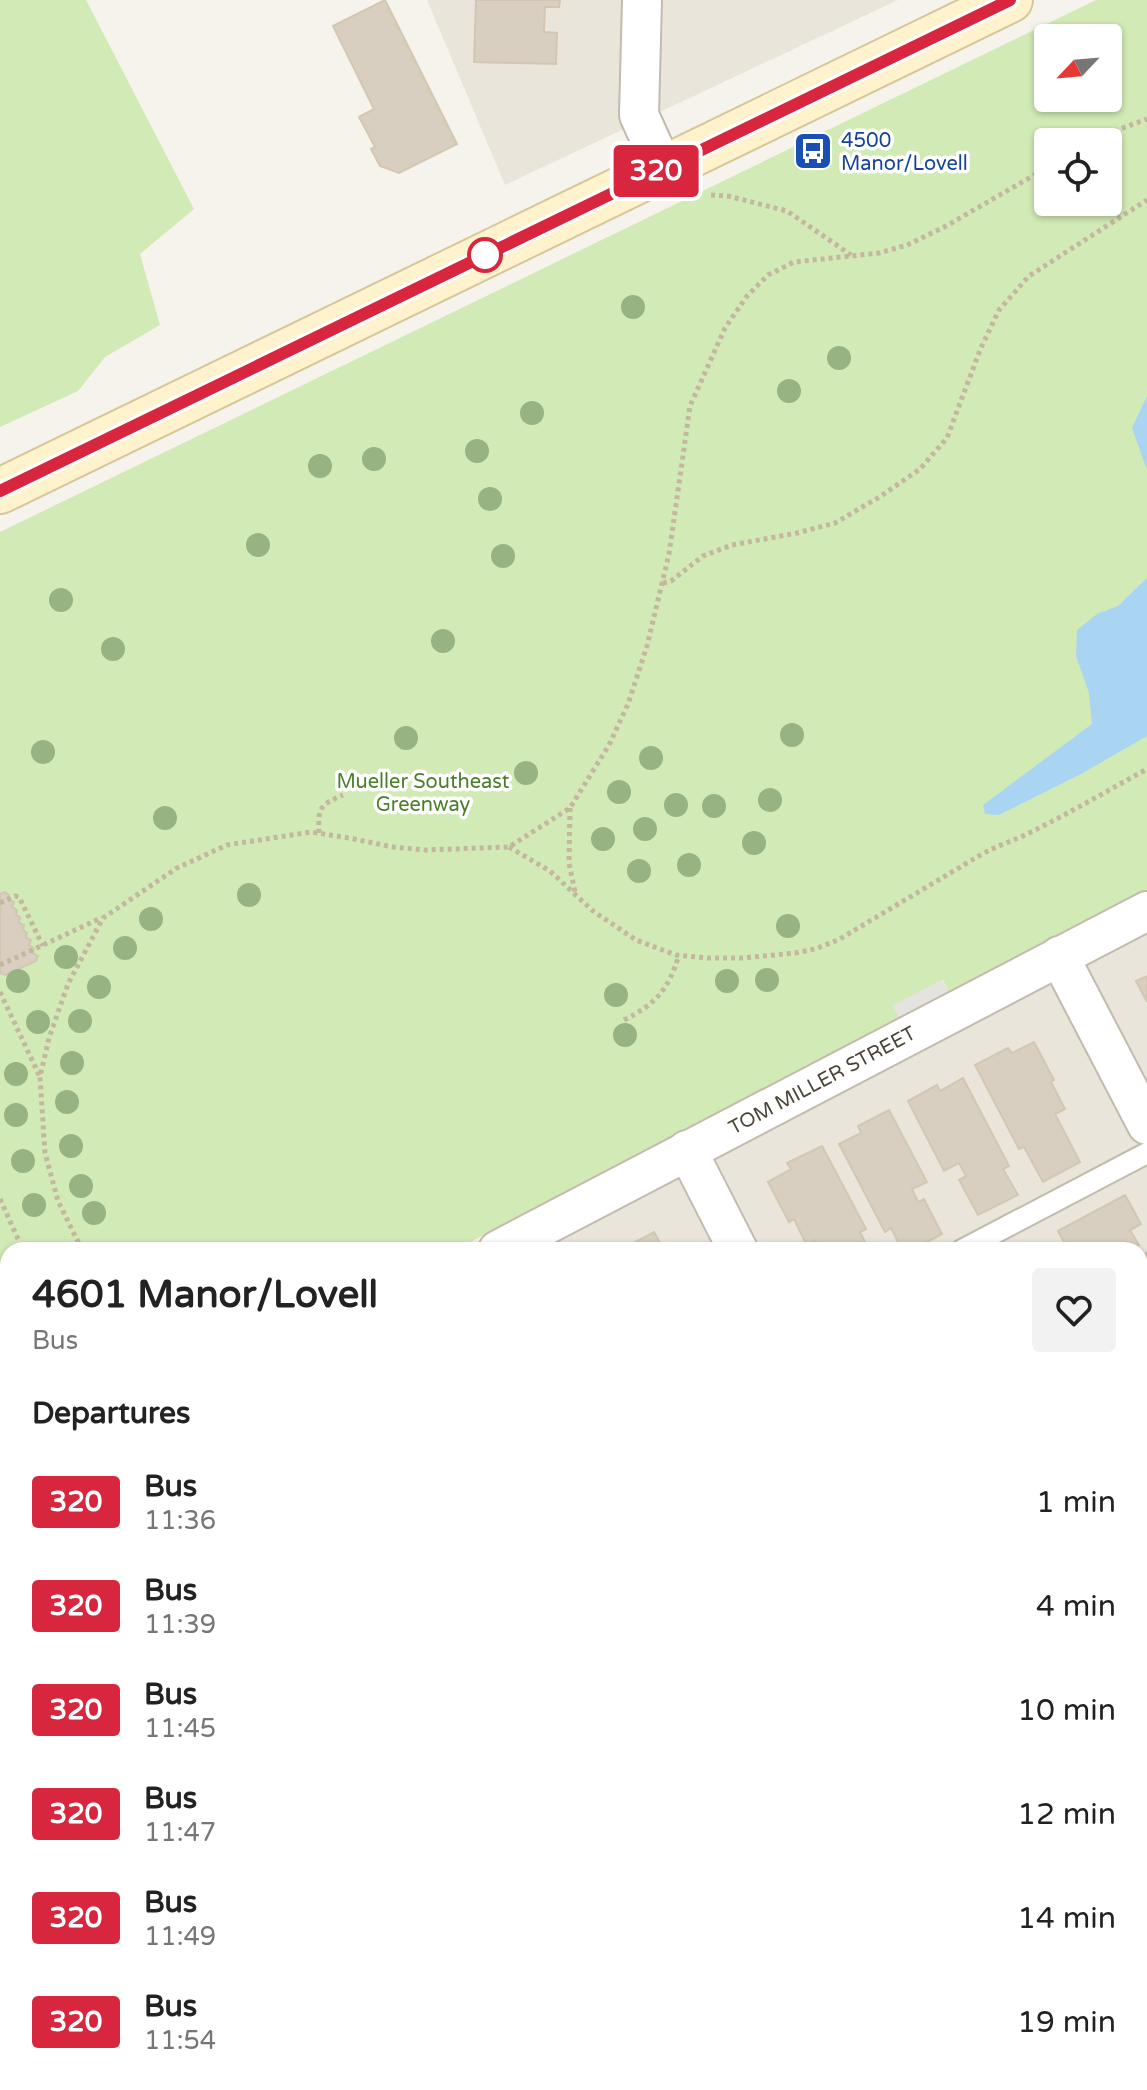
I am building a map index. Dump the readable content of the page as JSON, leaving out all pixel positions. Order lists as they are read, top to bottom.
{
  "streets": {
    "street": ["TOM MILLER STREET"]
  },
  "parks": ["Mueller Southeast Greenway"],
  "places": {
    "bus stop": ["4500 Manor/Lovell"]
  },
  "lines": ["bus line 320"],
  "north": "bottom left",
  "page": {
    "on_map": "320",
    "heading": [
      ["4601 Manor/Lovell", "Bus"],
      "Departures"
    ],
    "list": [
      {
        "mark": "320",
        "name": "Bus",
        "note": "11:36",
        "value": "1 min"
      },
      {
        "mark": "320",
        "name": "Bus",
        "note": "11:39",
        "value": "4 min"
      },
      {
        "mark": "320",
        "name": "Bus",
        "note": "11:45",
        "value": "10 min"
      },
      {
        "mark": "320",
        "name": "Bus",
        "note": "11:47",
        "value": "12 min"
      },
      {
        "mark": "320",
        "name": "Bus",
        "note": "11:49",
        "value": "14 min"
      },
      {
        "mark": "320",
        "name": "Bus",
        "note": "11:54",
        "value": "19 min"
      }
    ]
  }
}
